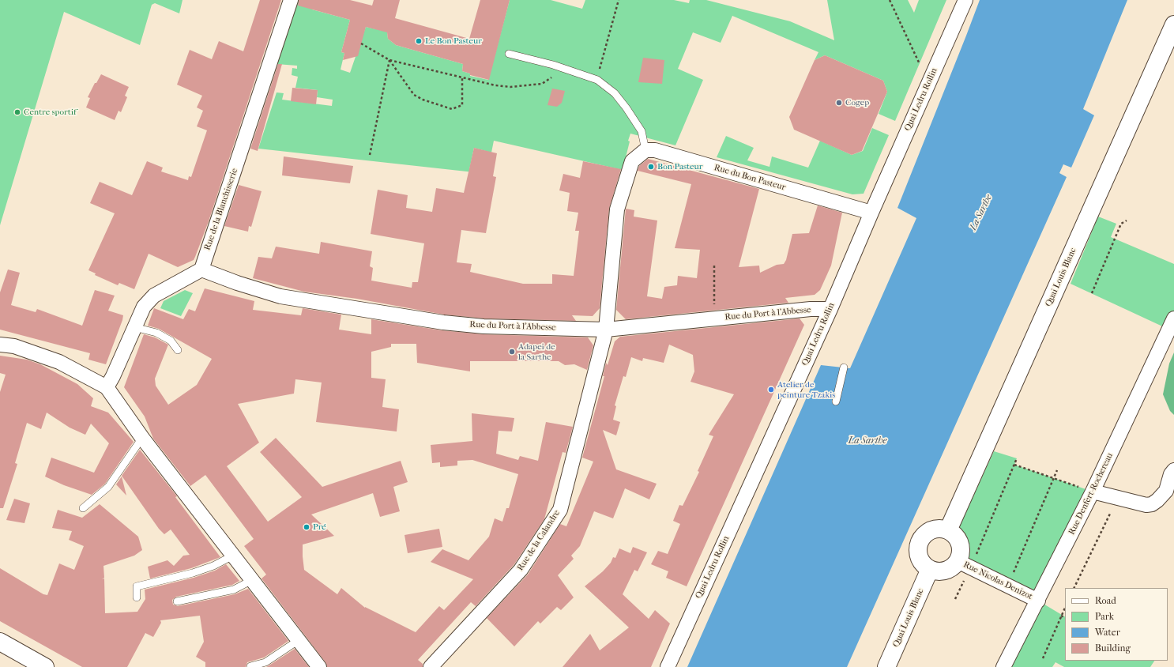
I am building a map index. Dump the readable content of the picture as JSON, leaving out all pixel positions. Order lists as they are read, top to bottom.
{
  "streets": {
    "main road": ["Quai Louis Blanc"],
    "street": [
      "Quai Ledru Rollin",
      "Rue du Bon Pasteur",
      "Rue de la Blanchisserie",
      "Rue du Port à l'Abbesse",
      "Rue Denfert-Rochereau",
      "Rue de la Calandre",
      "Rue Nicolas Denizot"
    ]
  },
  "crossings": [
    ["Quai Ledru Rollin", "Rue du Bon Pasteur"],
    ["Quai Ledru Rollin", "Rue du Port à l'Abbesse"],
    ["Rue de la Blanchisserie", "Rue du Port à l'Abbesse"],
    ["Quai Louis Blanc", "Rue Nicolas Denizot"],
    ["Rue du Port à l'Abbesse", "Rue de la Calandre"],
    ["Rue Denfert-Rochereau", "Rue Nicolas Denizot"]
  ],
  "water": ["La Sarthe"],
  "places": [
    "Le Bon Pasteur",
    "Cogep",
    "Centre sportif",
    "Bon Pasteur",
    "Adapei de la Sarthe",
    "Atelier de peinture Tzakis",
    "Pré"
  ],
  "legend": [
    "Road",
    "Park",
    "Water",
    "Building"
  ]
}
